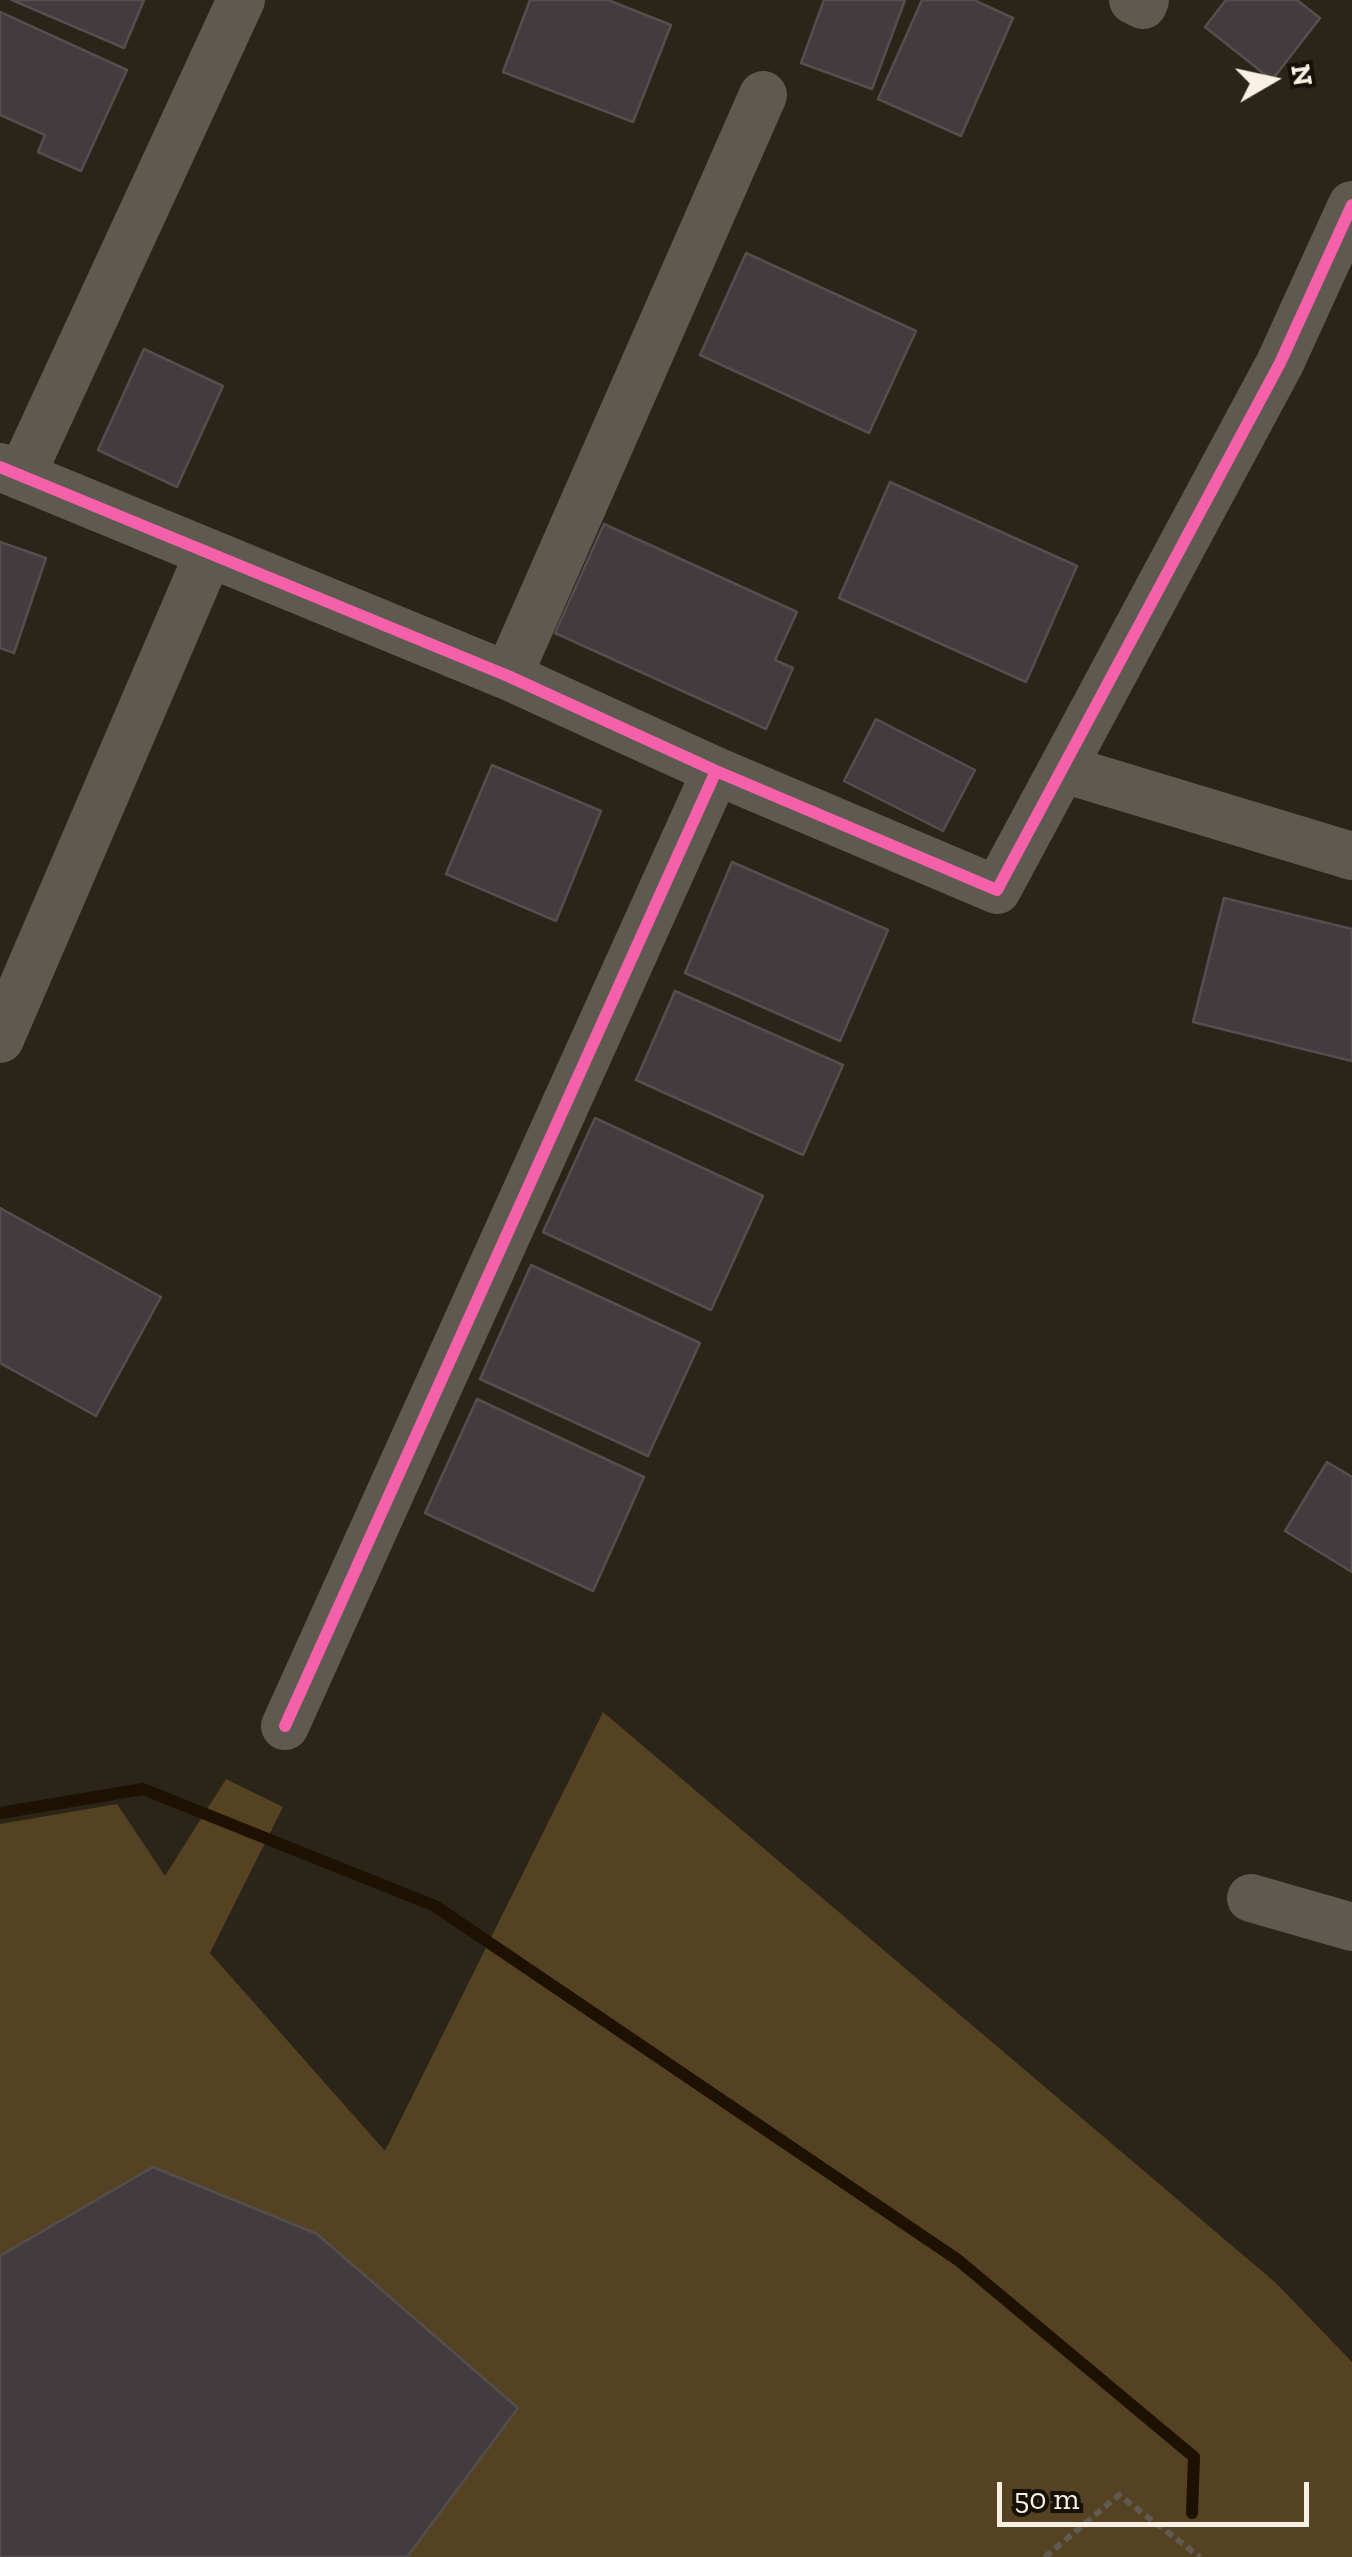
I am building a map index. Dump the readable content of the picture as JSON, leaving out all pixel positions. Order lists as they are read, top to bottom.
{
  "scale_bar": "50 m",
  "north": "right"
}
